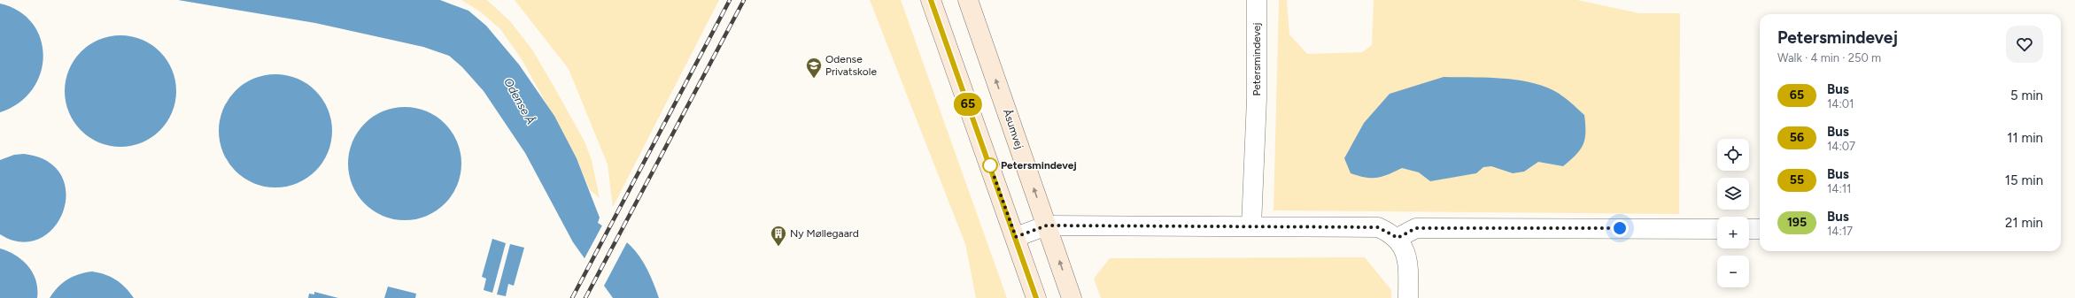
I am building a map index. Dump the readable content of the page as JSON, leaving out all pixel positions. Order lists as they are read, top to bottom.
{
  "streets": {
    "street": ["Petersmindevej", "Åsumvej"]
  },
  "water": ["Odense Å"],
  "places": {
    "school or university": ["Odense Privatskole"],
    "other": ["Petersmindevej"],
    "building": ["Ny Møllegaard"]
  },
  "lines": ["bus line 65"],
  "page": {
    "on_map": "65",
    "heading": ["Petersmindevej", "Walk · 4 min · 250 m"],
    "list": [
      {
        "mark": "65",
        "name": "Bus",
        "note": "14:01",
        "value": "5 min"
      },
      {
        "mark": "56",
        "name": "Bus",
        "note": "14:07",
        "value": "11 min"
      },
      {
        "mark": "55",
        "name": "Bus",
        "note": "14:11",
        "value": "15 min"
      },
      {
        "mark": "195",
        "name": "Bus",
        "note": "14:17",
        "value": "21 min"
      }
    ],
    "map_buttons": ["+", "−"]
  }
}
